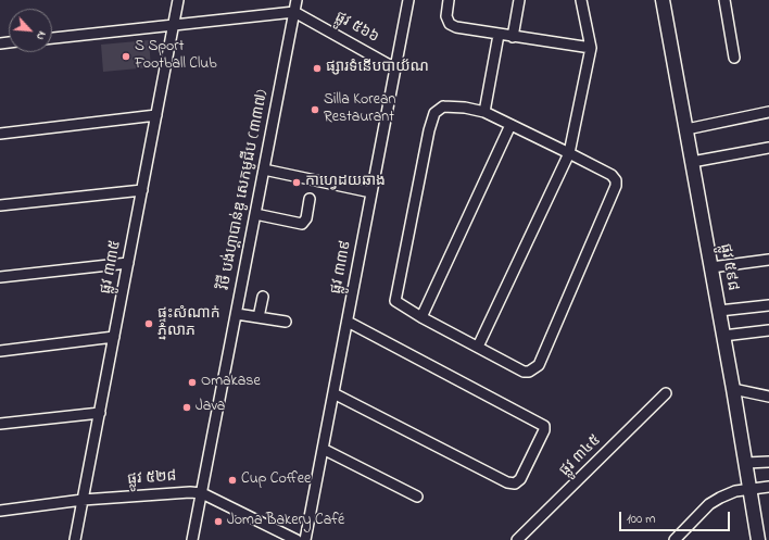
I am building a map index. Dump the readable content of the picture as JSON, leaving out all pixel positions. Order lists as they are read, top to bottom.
{
  "streets": {
    "main road": ["ផ្លូវ ៥៩៨"],
    "street": [
      "ផ្លូវ ៥៦៦",
      "វិថី បង់ហ្គាបាន់ឌូ សេកមូជីប (៣៣៧)",
      "ផ្លូវ ៣៣៥",
      "ផ្លូវ ៣៣៩",
      "ផ្លូវ ៣៤៥",
      "ផ្លូវ ៥២៨"
    ]
  },
  "crossings": [
    ["ផ្លូវ ៥៦៦", "វិថី បង់ហ្គាបាន់ឌូ សេកមូជីប (៣៣៧)"],
    ["ផ្លូវ ៥៦៦", "ផ្លូវ ៣៣៩"],
    ["វិថី បង់ហ្គាបាន់ឌូ សេកមូជីប (៣៣៧)", "ផ្លូវ ៥២៨"],
    ["ផ្លូវ ៣៣៥", "ផ្លូវ ៥២៨"]
  ],
  "places": [
    "S Sport Football Club",
    "ផ្សារទំនើបបាយ័ណ",
    "Silla Korean Restaurant",
    "កាហ្វេដយឆាង",
    "ផ្ទះសំណាក់ ភ្នំលាភ",
    "Omakase",
    "Java",
    "Cup Coffee",
    "Joma Bakery Café"
  ],
  "scale_bar": "100 m",
  "north": "bottom right"
}
